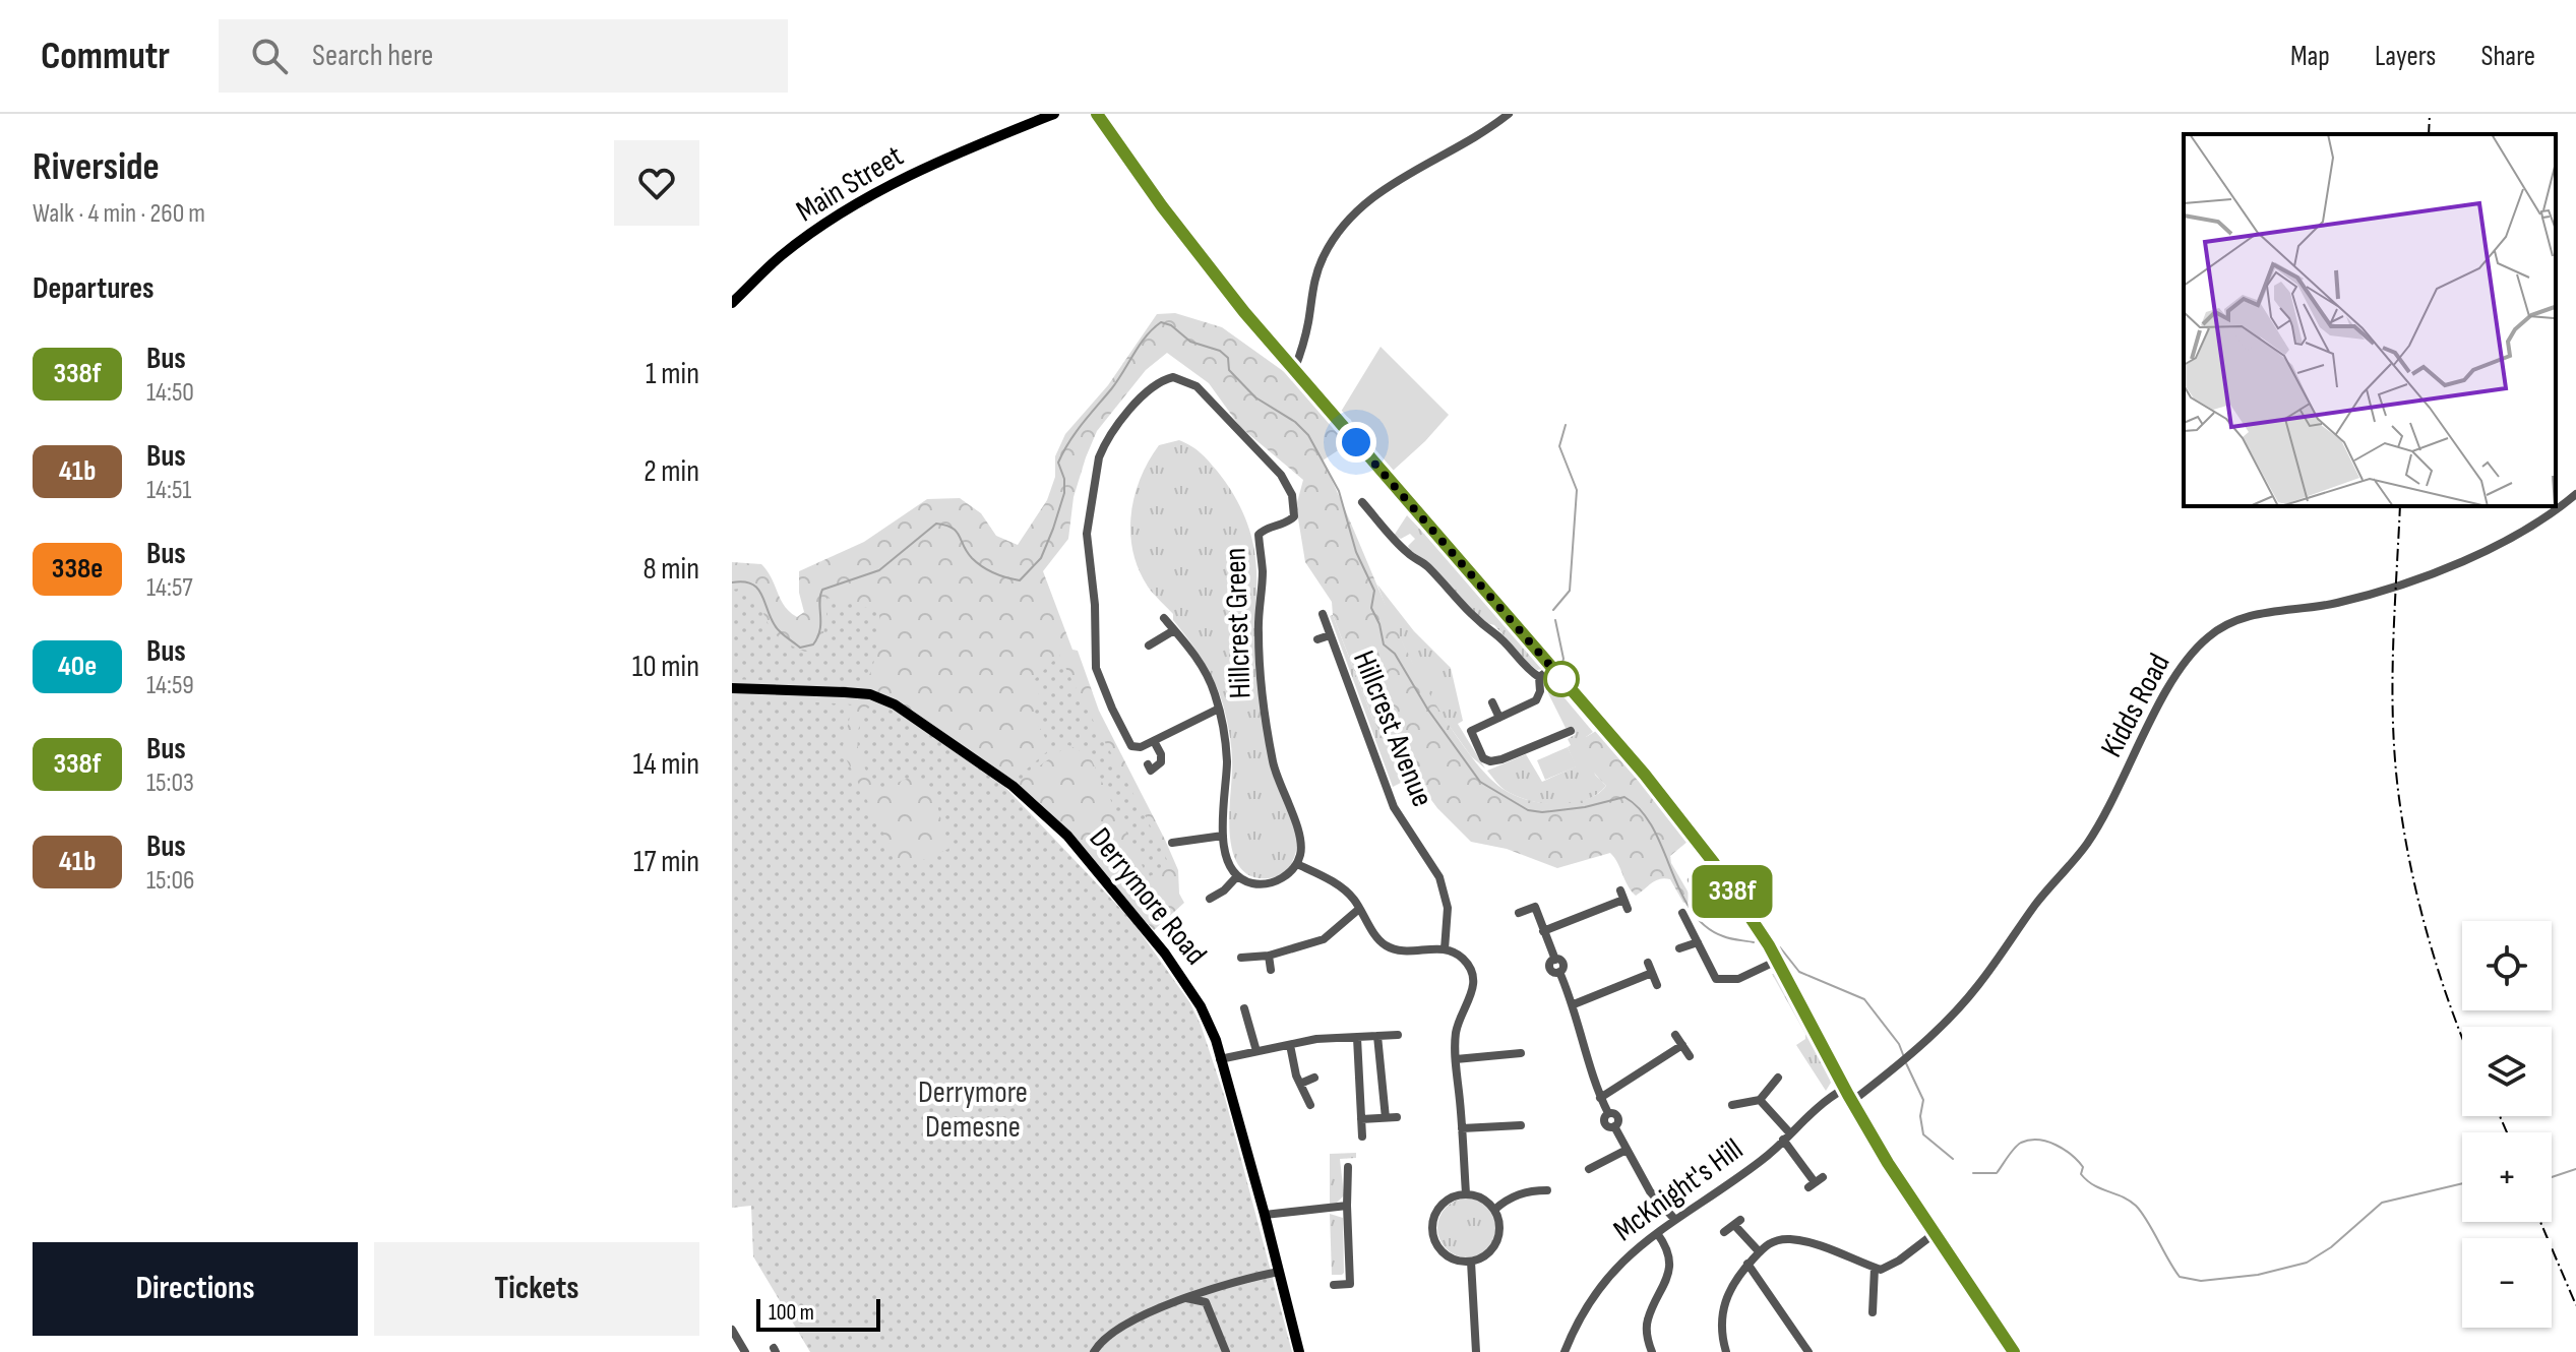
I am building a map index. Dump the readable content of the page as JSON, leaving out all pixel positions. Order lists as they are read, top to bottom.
{
  "streets": {
    "main road": ["Main Street", "Derrymore Road"],
    "street": [
      "Hillcrest Green",
      "Kidds Road",
      "Hillcrest Avenue",
      "McKnight's Hill"
    ]
  },
  "parks": ["Derrymore Demesne"],
  "lines": ["bus line 338f"],
  "scale_bar": "100 m",
  "page": {
    "header": "Commutr",
    "search": "Search here",
    "nav": ["Map", "Layers", "Share"],
    "heading": [
      ["Riverside", "Walk · 4 min · 260 m"],
      "Departures"
    ],
    "on_map": "338f",
    "list": [
      {
        "mark": "338f",
        "name": "Bus",
        "note": "14:50",
        "value": "1 min"
      },
      {
        "mark": "41b",
        "name": "Bus",
        "note": "14:51",
        "value": "2 min"
      },
      {
        "mark": "338e",
        "name": "Bus",
        "note": "14:57",
        "value": "8 min"
      },
      {
        "mark": "40e",
        "name": "Bus",
        "note": "14:59",
        "value": "10 min"
      },
      {
        "mark": "338f",
        "name": "Bus",
        "note": "15:03",
        "value": "14 min"
      },
      {
        "mark": "41b",
        "name": "Bus",
        "note": "15:06",
        "value": "17 min"
      }
    ],
    "map_buttons": ["+", "−"],
    "buttons": ["Directions", "Tickets"],
    "scale": "100 m"
  }
}
